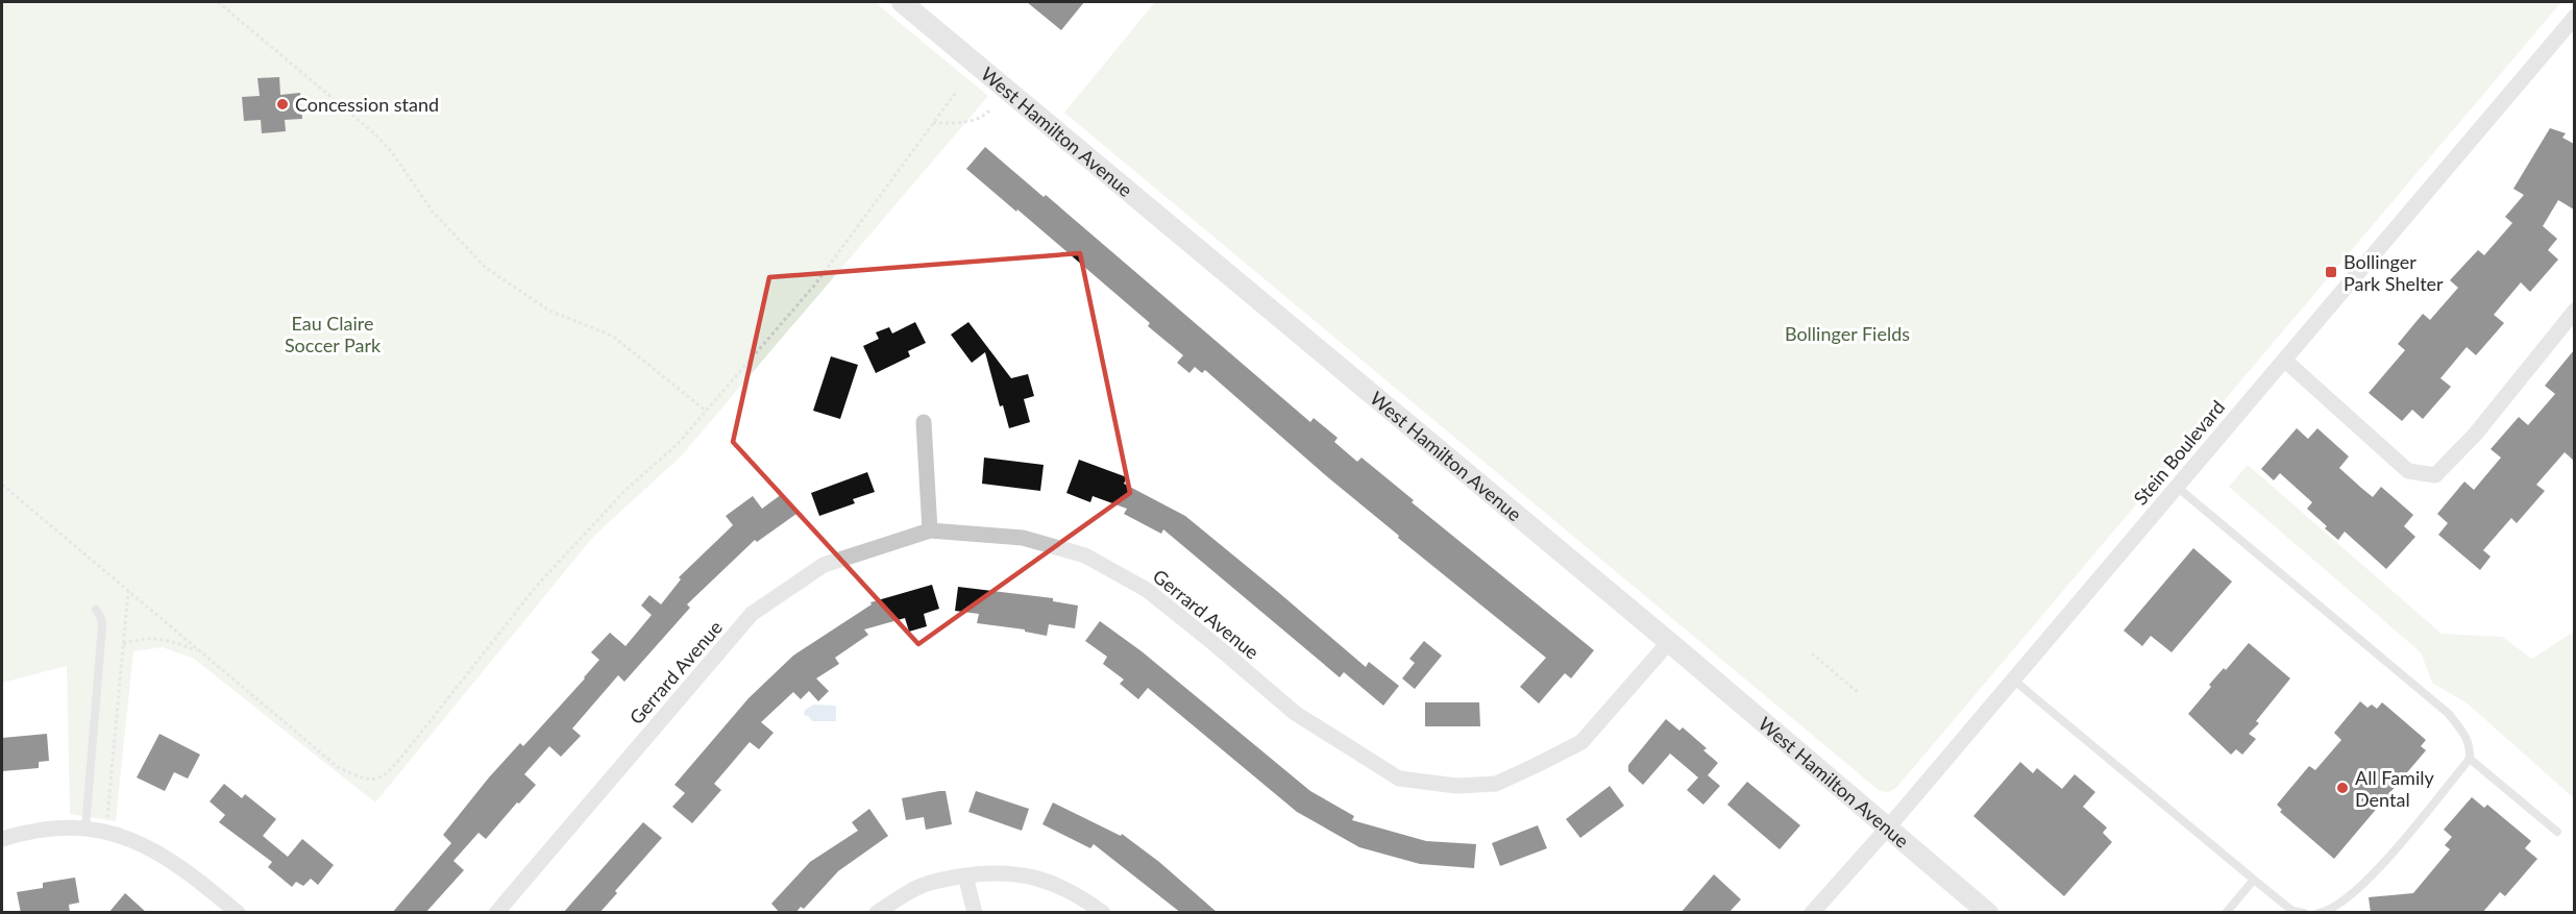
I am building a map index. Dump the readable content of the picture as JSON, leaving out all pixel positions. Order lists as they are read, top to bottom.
{
  "streets": {
    "street": ["West Hamilton Avenue", "Stein Boulevard", "Gerrard Avenue"]
  },
  "crossings": [
    ["West Hamilton Avenue", "Stein Boulevard"],
    ["West Hamilton Avenue", "Gerrard Avenue"]
  ],
  "parks": ["Eau Claire Soccer Park", "Bollinger Fields"],
  "places": {
    "other": ["Concession stand", "All Family Dental"],
    "transit": ["Bollinger Park Shelter"]
  }
}
